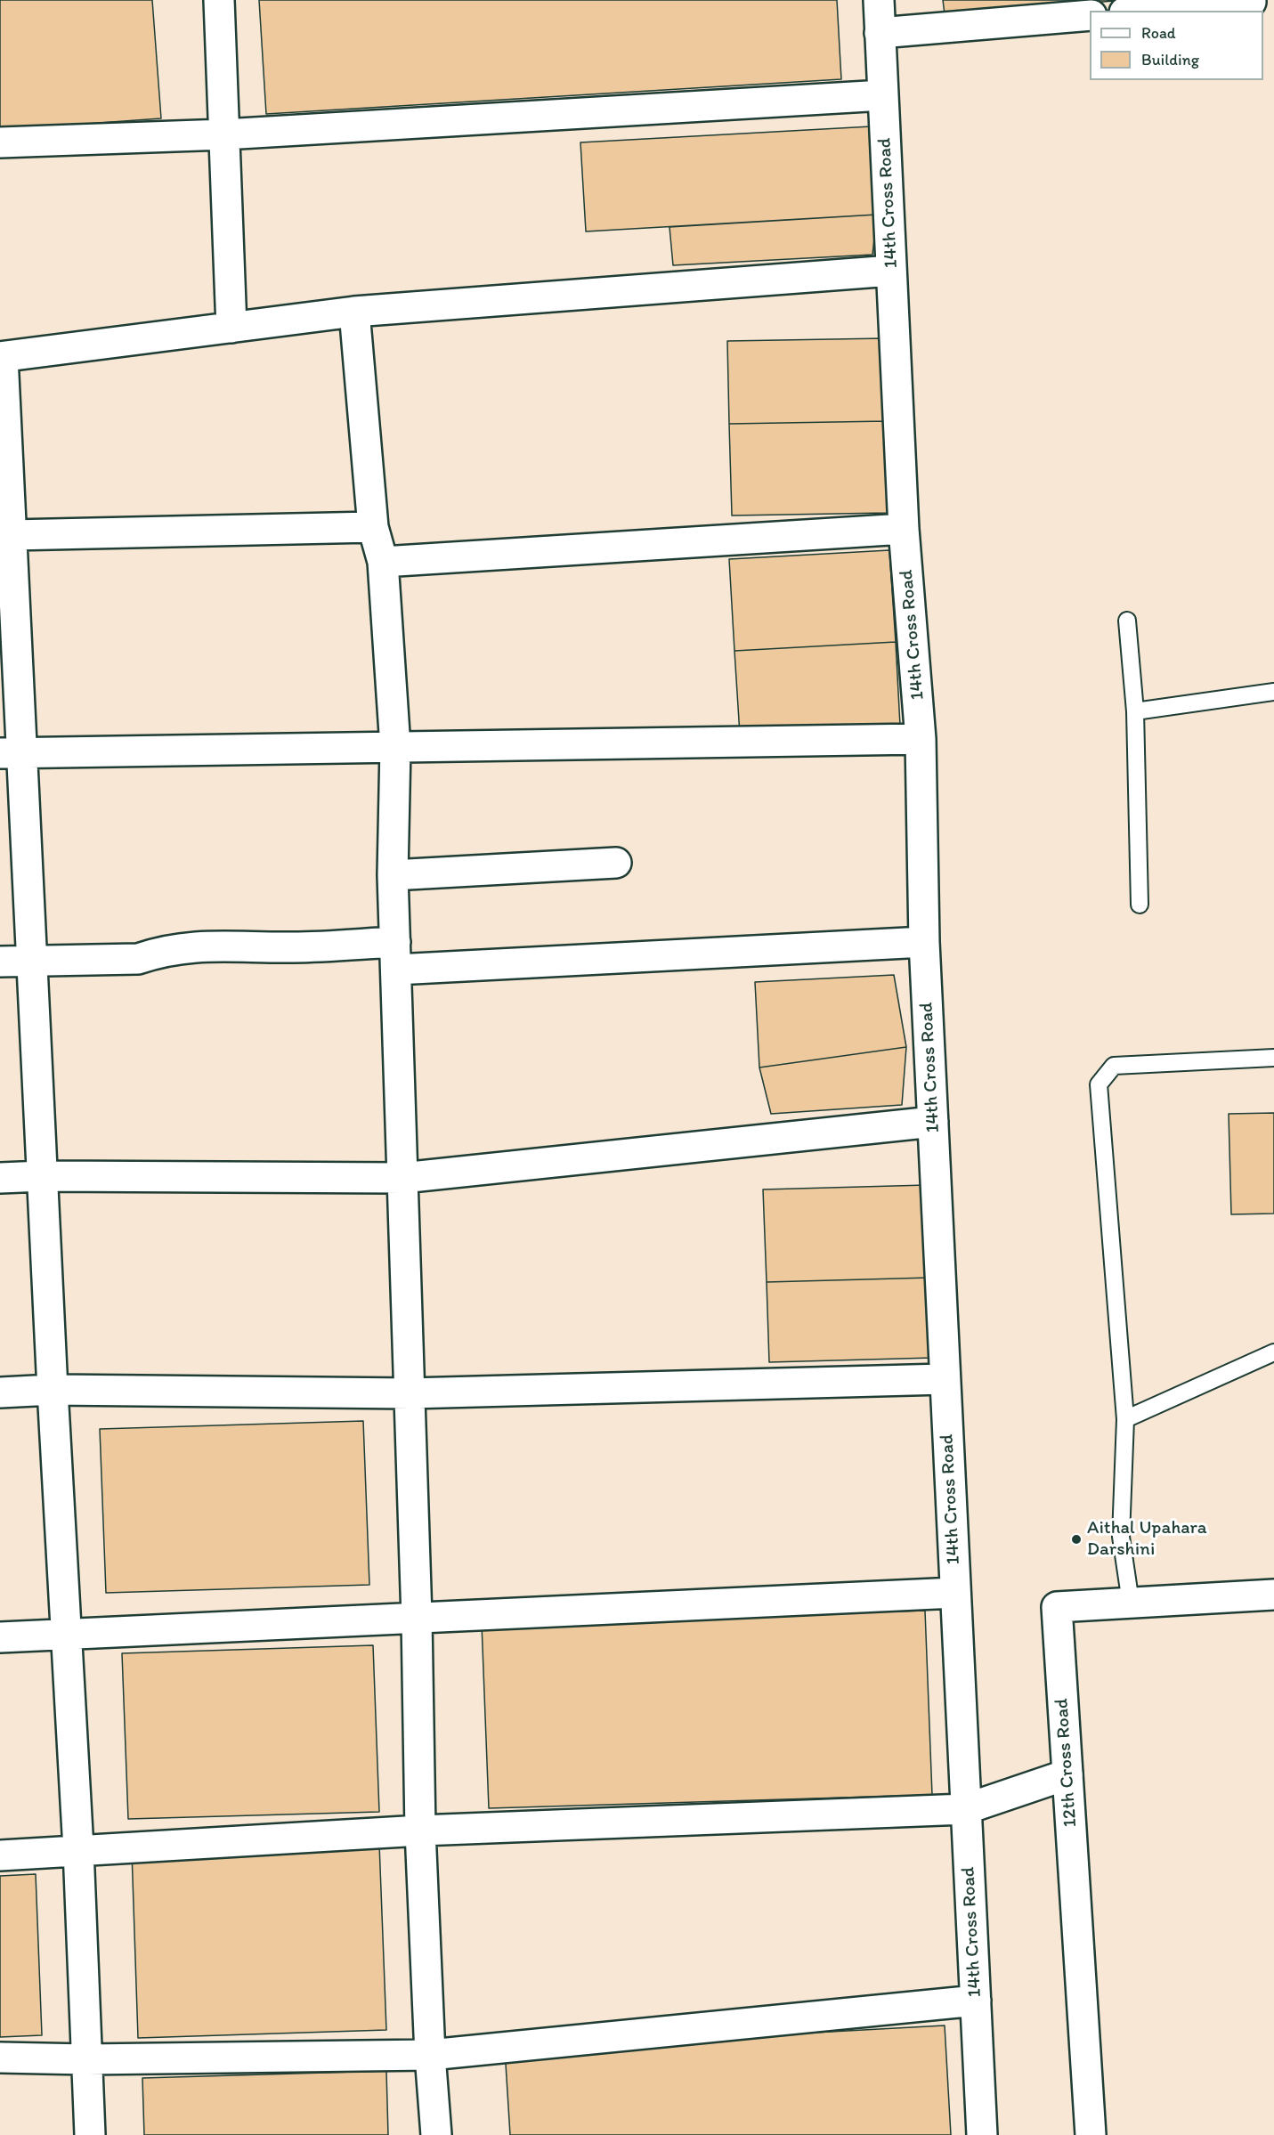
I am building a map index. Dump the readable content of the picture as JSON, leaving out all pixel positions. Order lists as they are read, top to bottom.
{
  "streets": {
    "street": ["14th Cross Road", "12th Cross Road"]
  },
  "places": ["Aithal Upahara Darshini"],
  "legend": ["Road", "Building"]
}
